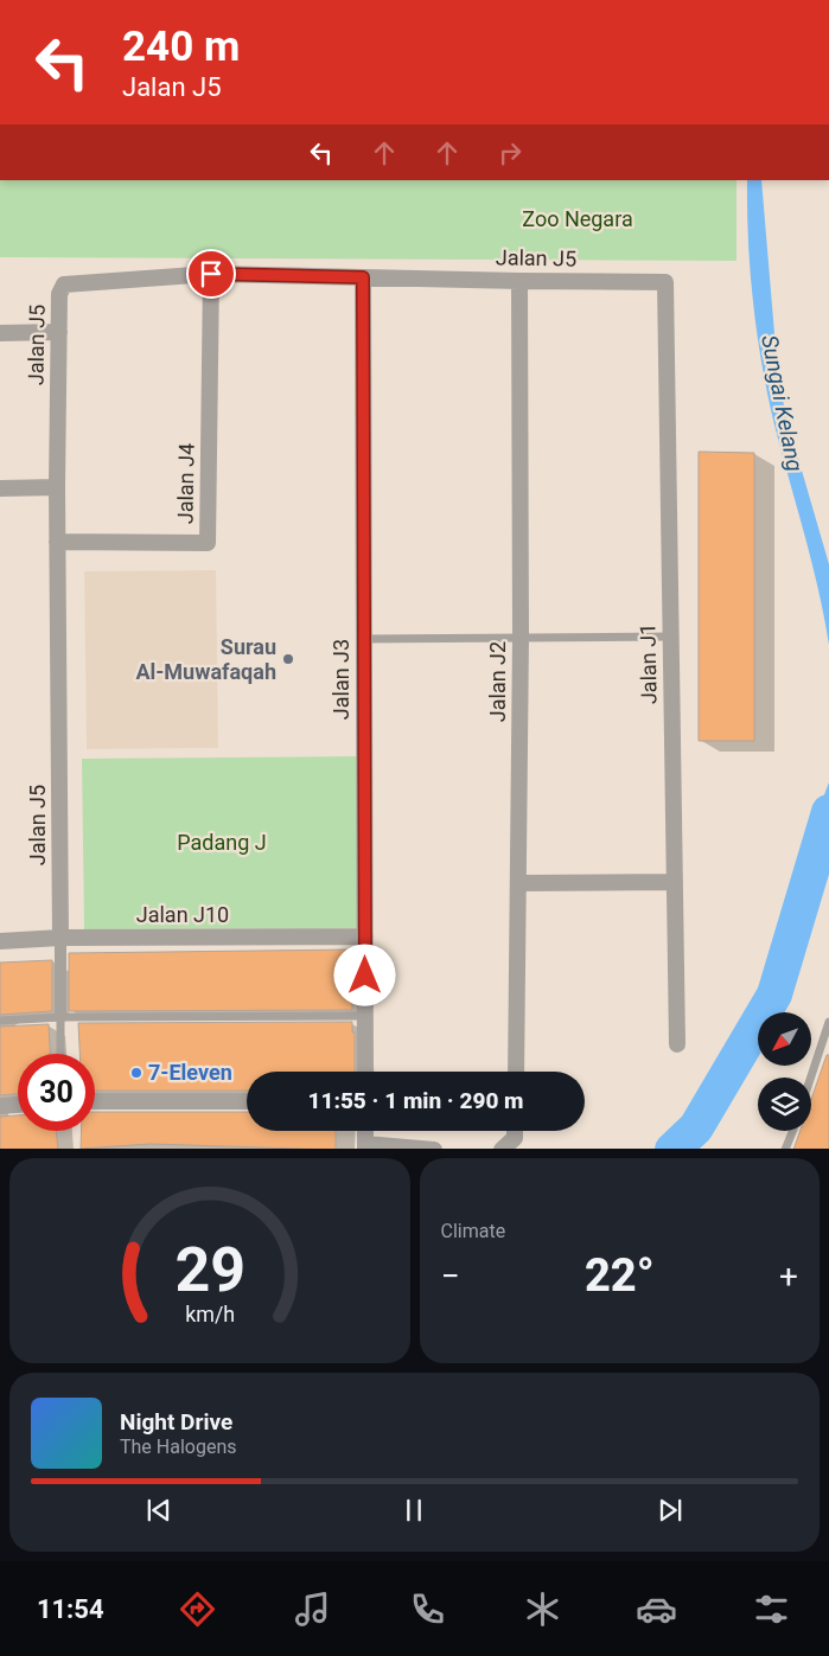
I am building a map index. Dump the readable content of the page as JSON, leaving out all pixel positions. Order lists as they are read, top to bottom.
{
  "streets": {
    "street": [
      "Jalan J5",
      "Jalan J4",
      "Jalan J1",
      "Jalan J3",
      "Jalan J2",
      "Jalan J10"
    ]
  },
  "crossings": [
    ["Jalan J5", "Jalan J4"],
    ["Jalan J5", "Jalan J1"],
    ["Jalan J5", "Jalan J3"],
    ["Jalan J5", "Jalan J2"],
    ["Jalan J5", "Jalan J10"],
    ["Jalan J3", "Jalan J10"]
  ],
  "water": ["Sungai Kelang"],
  "parks": ["Zoo Negara", "Padang J"],
  "places": ["Surau Al-Muwafaqah", "7-Eleven"],
  "north": "bottom left",
  "page": {
    "turn": ["240 m", "Jalan J5"],
    "limit": "30",
    "trip": "11:55 · 1 min · 290 m",
    "tile": "Climate",
    "heat": ["−", "22°", "+"],
    "song": ["Night Drive", "The Halogens"],
    "tabs": "11:54",
    "gauge": ["29", "km/h"]
  }
}
